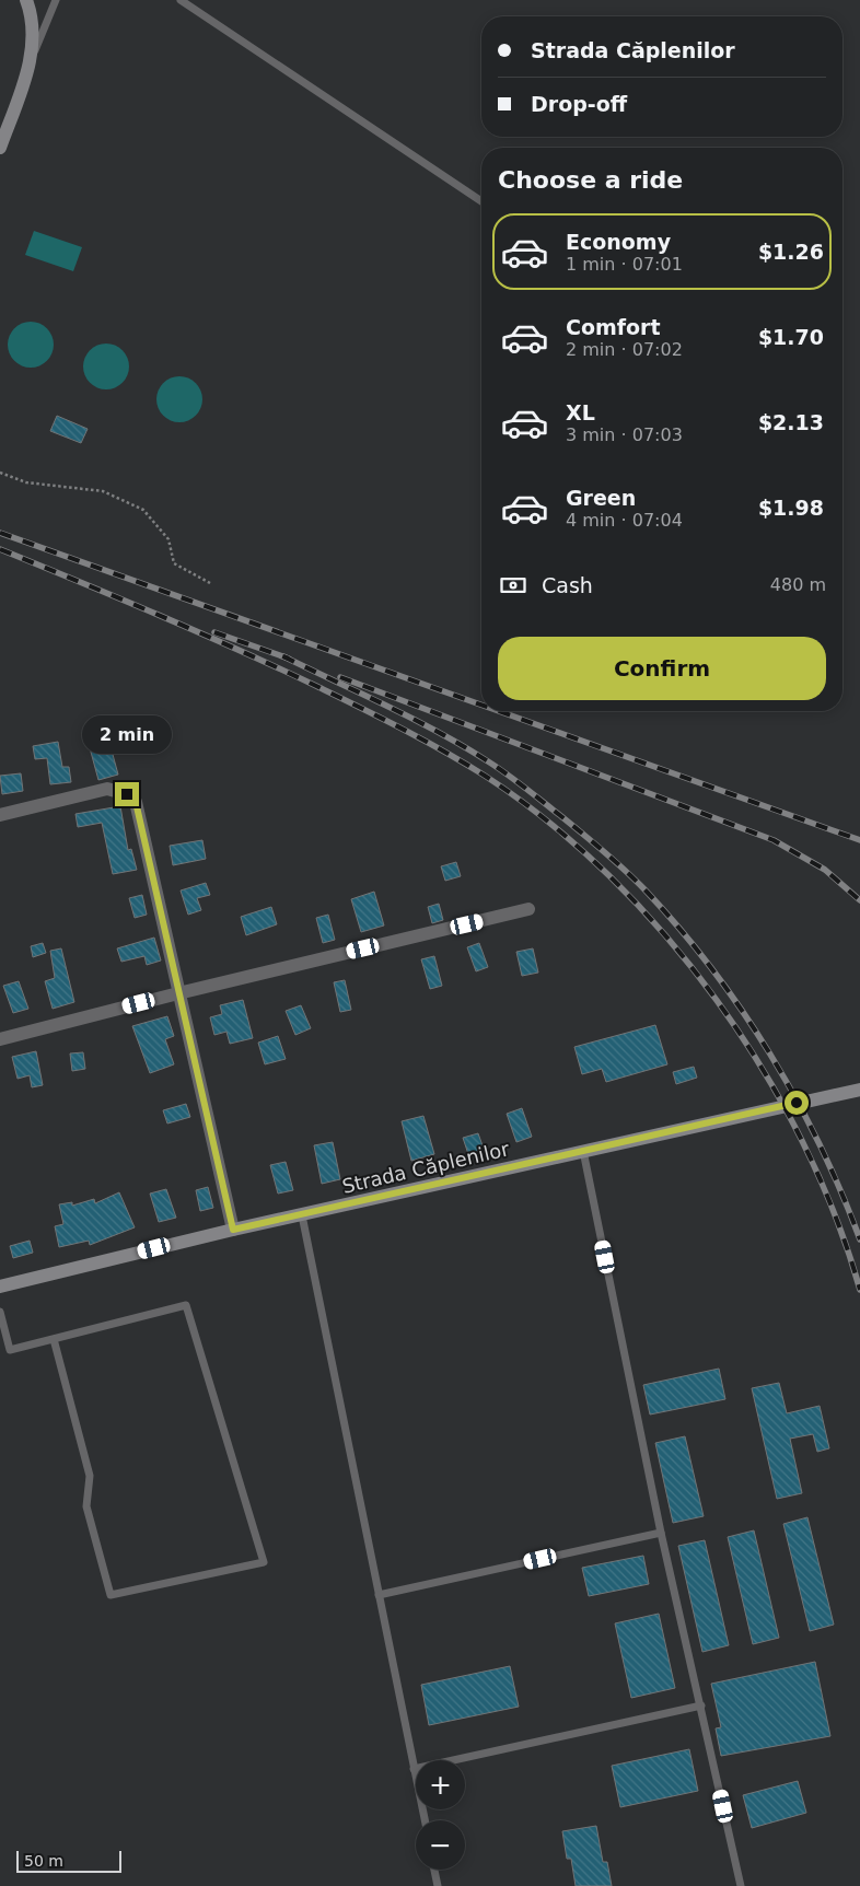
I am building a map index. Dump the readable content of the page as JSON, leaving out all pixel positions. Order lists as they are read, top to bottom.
{
  "streets": {
    "street": ["Strada Căplenilor"]
  },
  "scale_bar": "50 m",
  "page": {
    "banner": ["Strada Căplenilor", "Drop-off"],
    "heading": "Choose a ride",
    "list": [
      {
        "name": "Economy",
        "note": "1 min · 07:01",
        "value": "$1.26"
      },
      {
        "name": "Comfort",
        "note": "2 min · 07:02",
        "value": "$1.70"
      },
      {
        "name": "XL",
        "note": "3 min · 07:03",
        "value": "$2.13"
      },
      {
        "name": "Green",
        "note": "4 min · 07:04",
        "value": "$1.98"
      }
    ],
    "pay": ["Cash", "480 m"],
    "buttons": "Confirm",
    "bubble": "2 min",
    "map_buttons": ["+", "−"],
    "scale": "50 m"
  }
}
